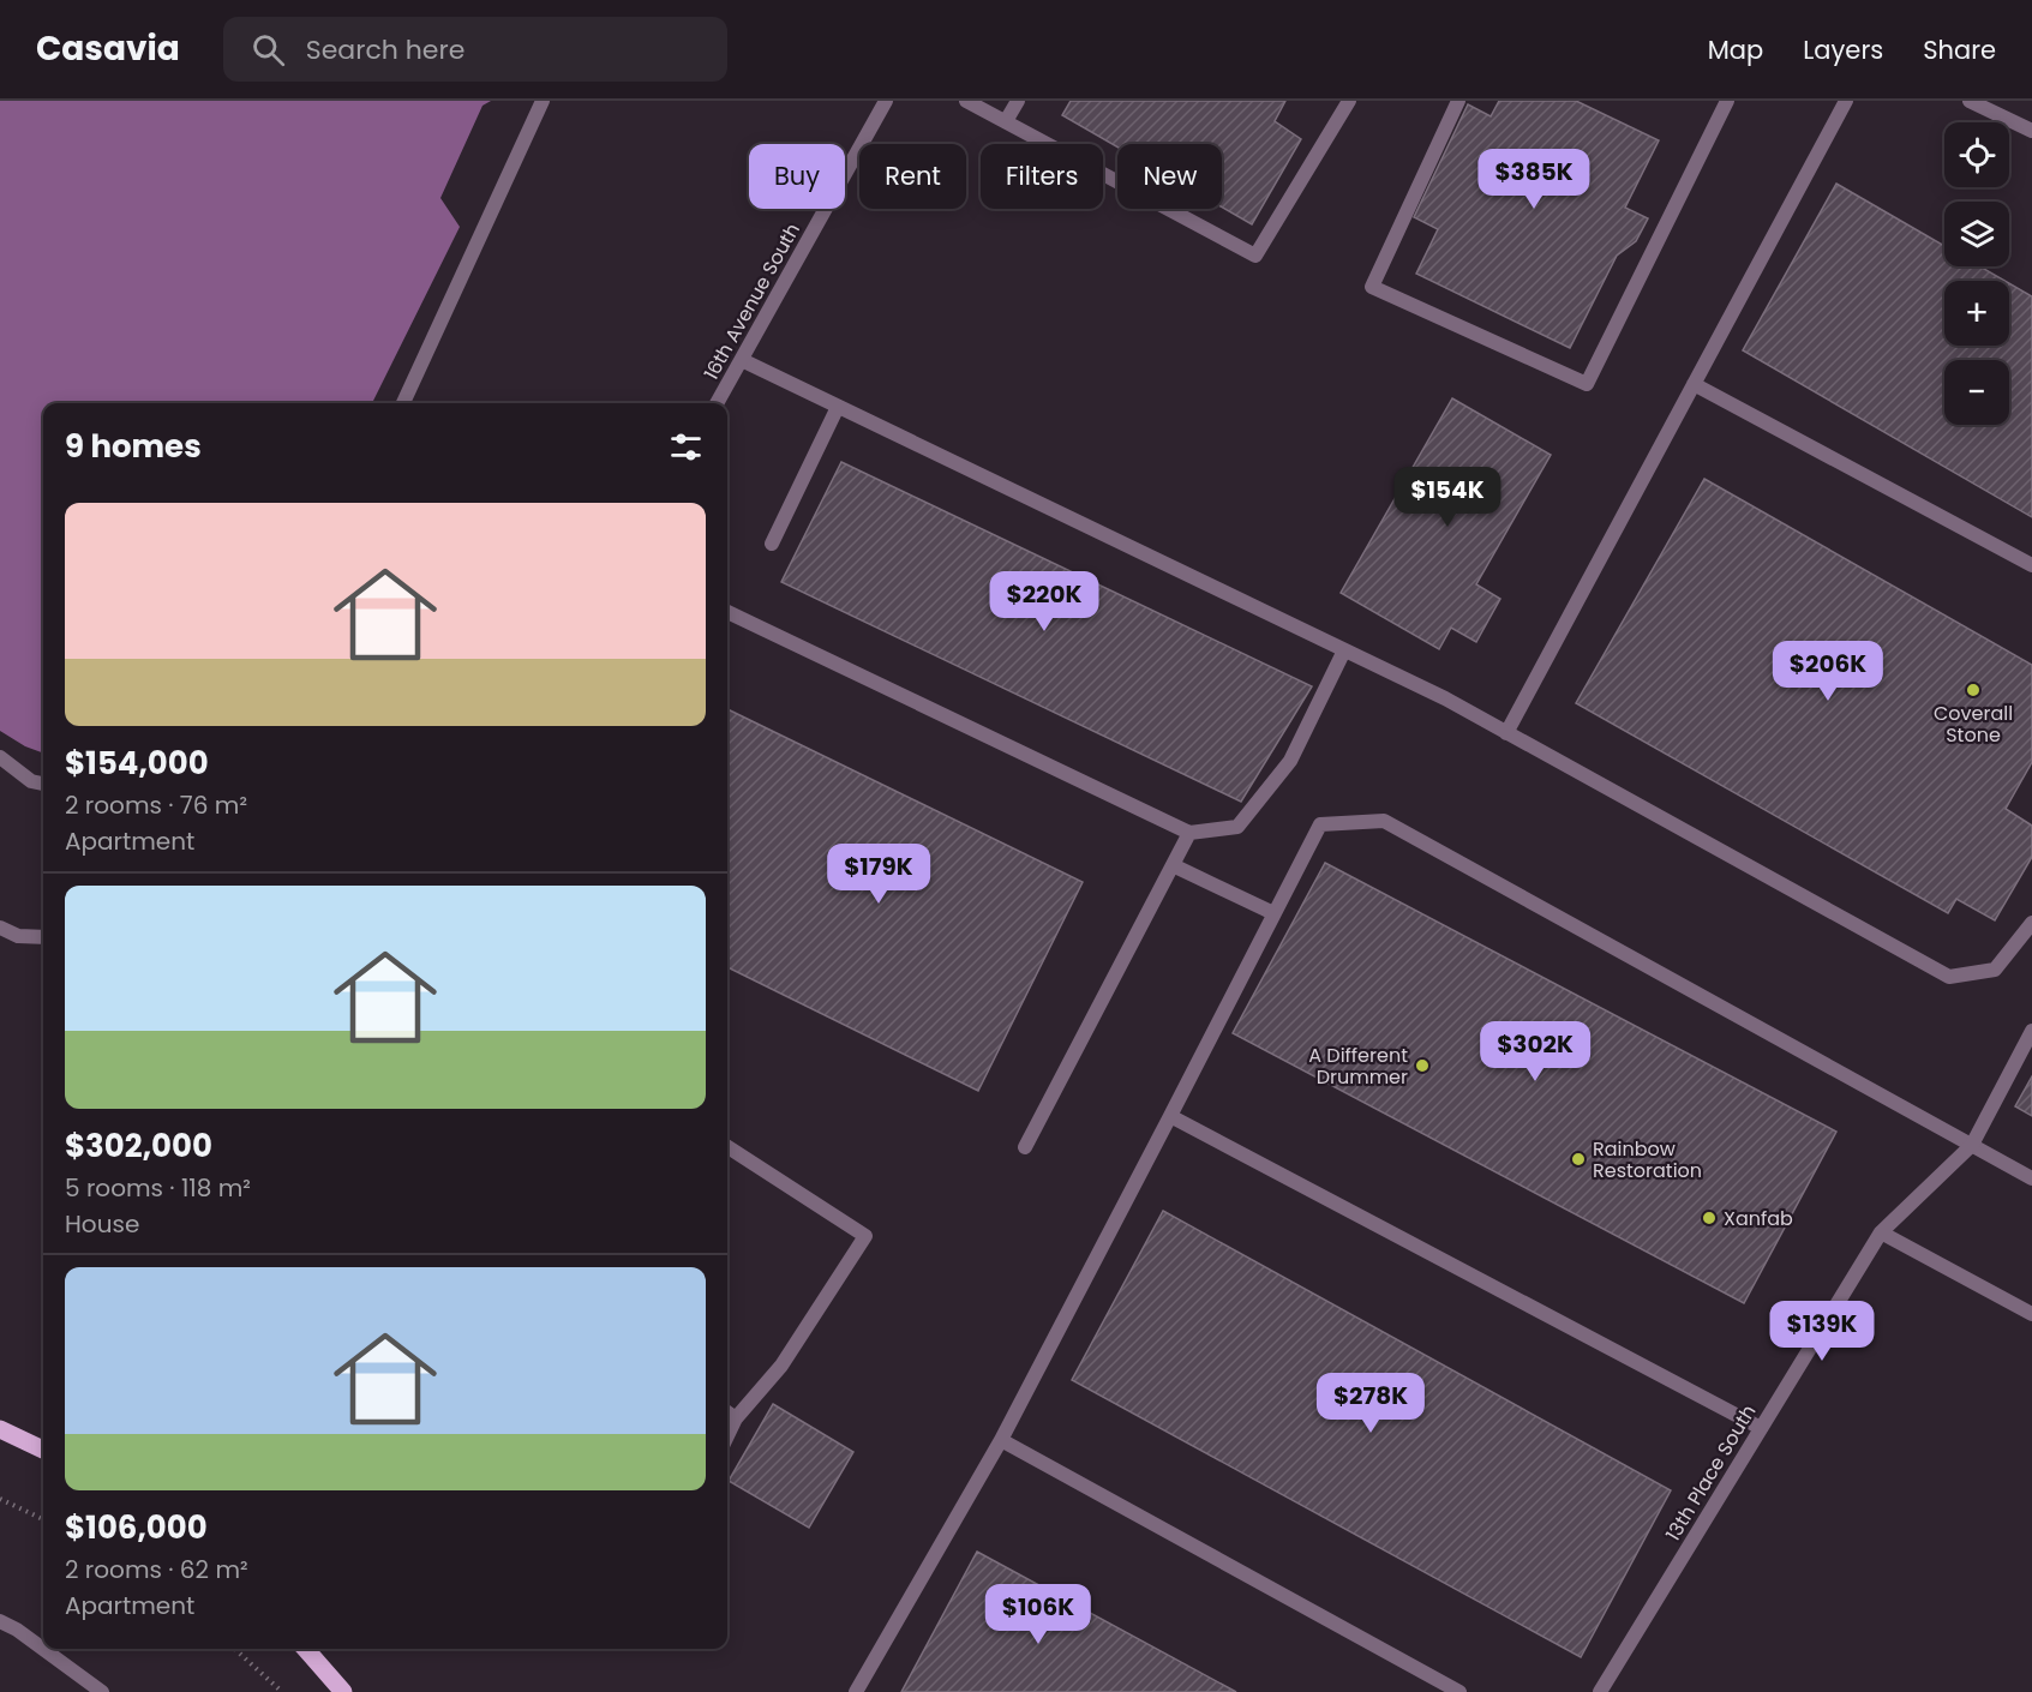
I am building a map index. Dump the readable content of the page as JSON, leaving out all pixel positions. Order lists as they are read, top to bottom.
{
  "streets": {
    "street": ["16th Avenue South", "13th Place South"]
  },
  "places": [
    "Coverall Stone",
    "A Different Drummer",
    "Rainbow Restoration",
    "Xanfab"
  ],
  "page": {
    "header": "Casavia",
    "search": "Search here",
    "nav": ["Map", "Layers", "Share"],
    "map_buttons": ["+", "−"],
    "chip": [
      "Buy",
      "Rent",
      "Filters",
      "New"
    ],
    "price": [
      "$385K",
      "$154K",
      "$220K",
      "$206K",
      "$179K",
      "$302K",
      "$139K",
      "$278K",
      "$106K"
    ],
    "heading": "9 homes",
    "list": [
      {
        "name": "$154,000",
        "note": "2 rooms · 76 m² · Apartment"
      },
      {
        "name": "$302,000",
        "note": "5 rooms · 118 m² · House"
      },
      {
        "name": "$106,000",
        "note": "2 rooms · 62 m² · Apartment"
      }
    ]
  }
}
